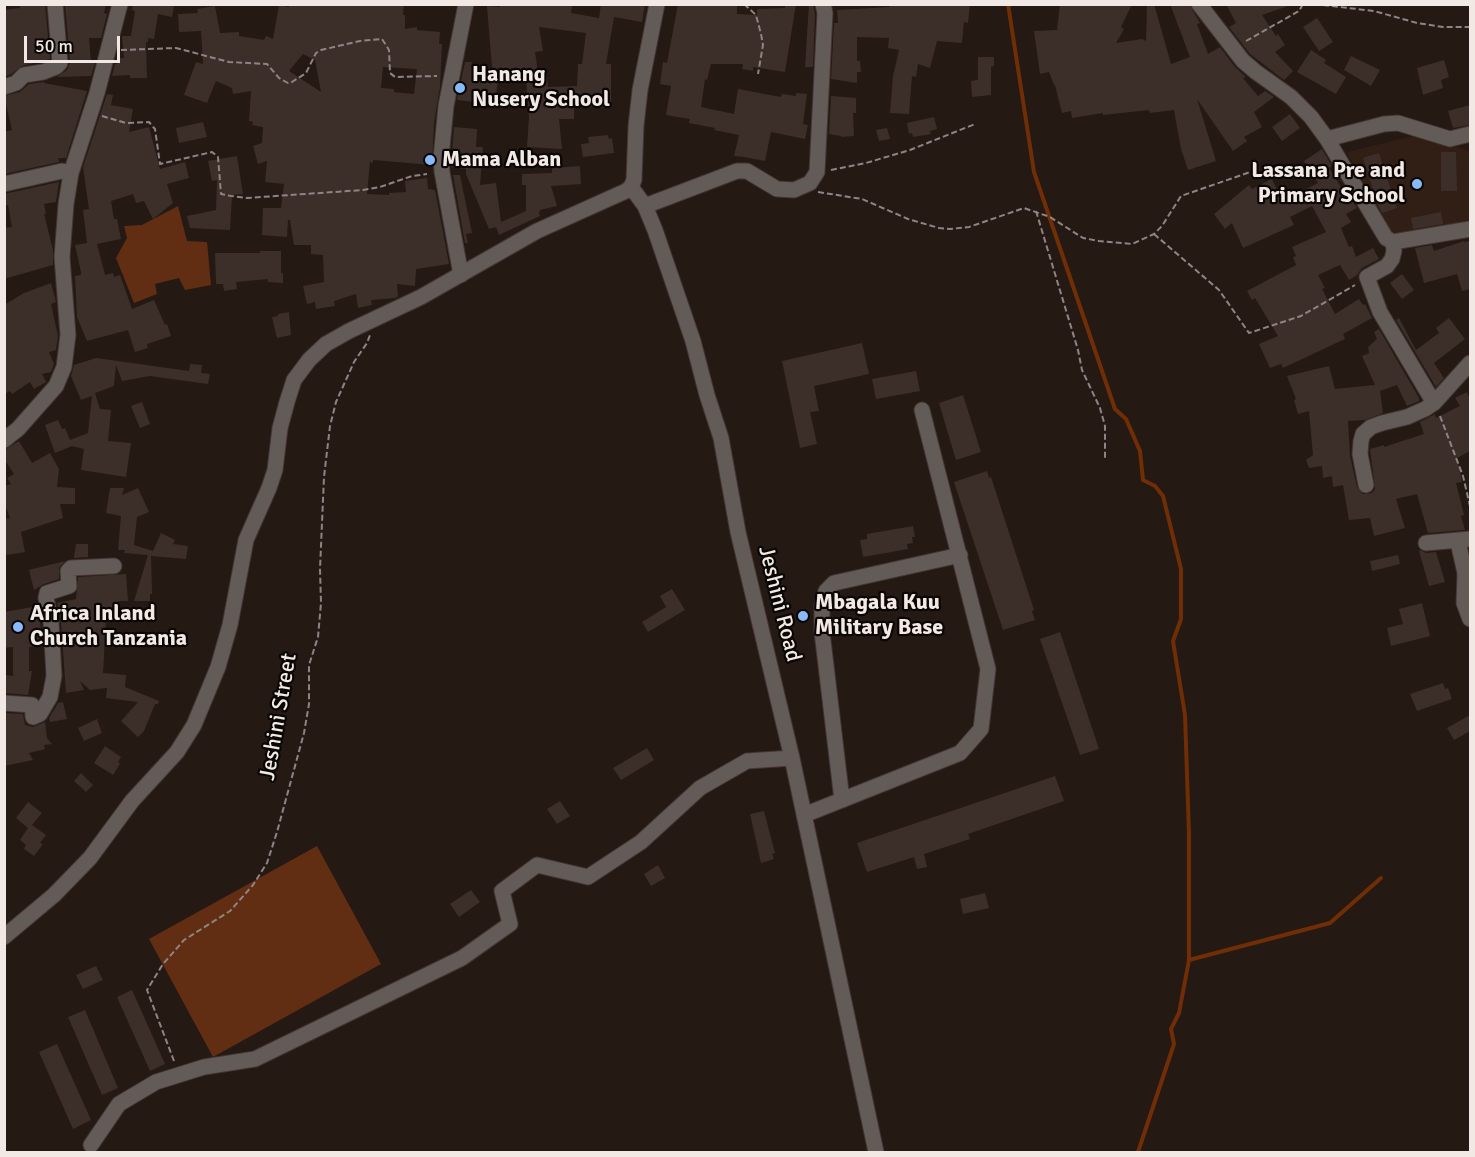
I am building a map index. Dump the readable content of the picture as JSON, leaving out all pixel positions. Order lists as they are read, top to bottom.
{
  "streets": {
    "street": ["Jeshini Road"],
    "path": ["Jeshini Street"]
  },
  "places": [
    "Hanang Nusery School",
    "Mama Alban",
    "Lassana Pre and Primary School",
    "Mbagala Kuu Military Base",
    "Africa Inland Church Tanzania"
  ],
  "scale_bar": "50 m"
}
